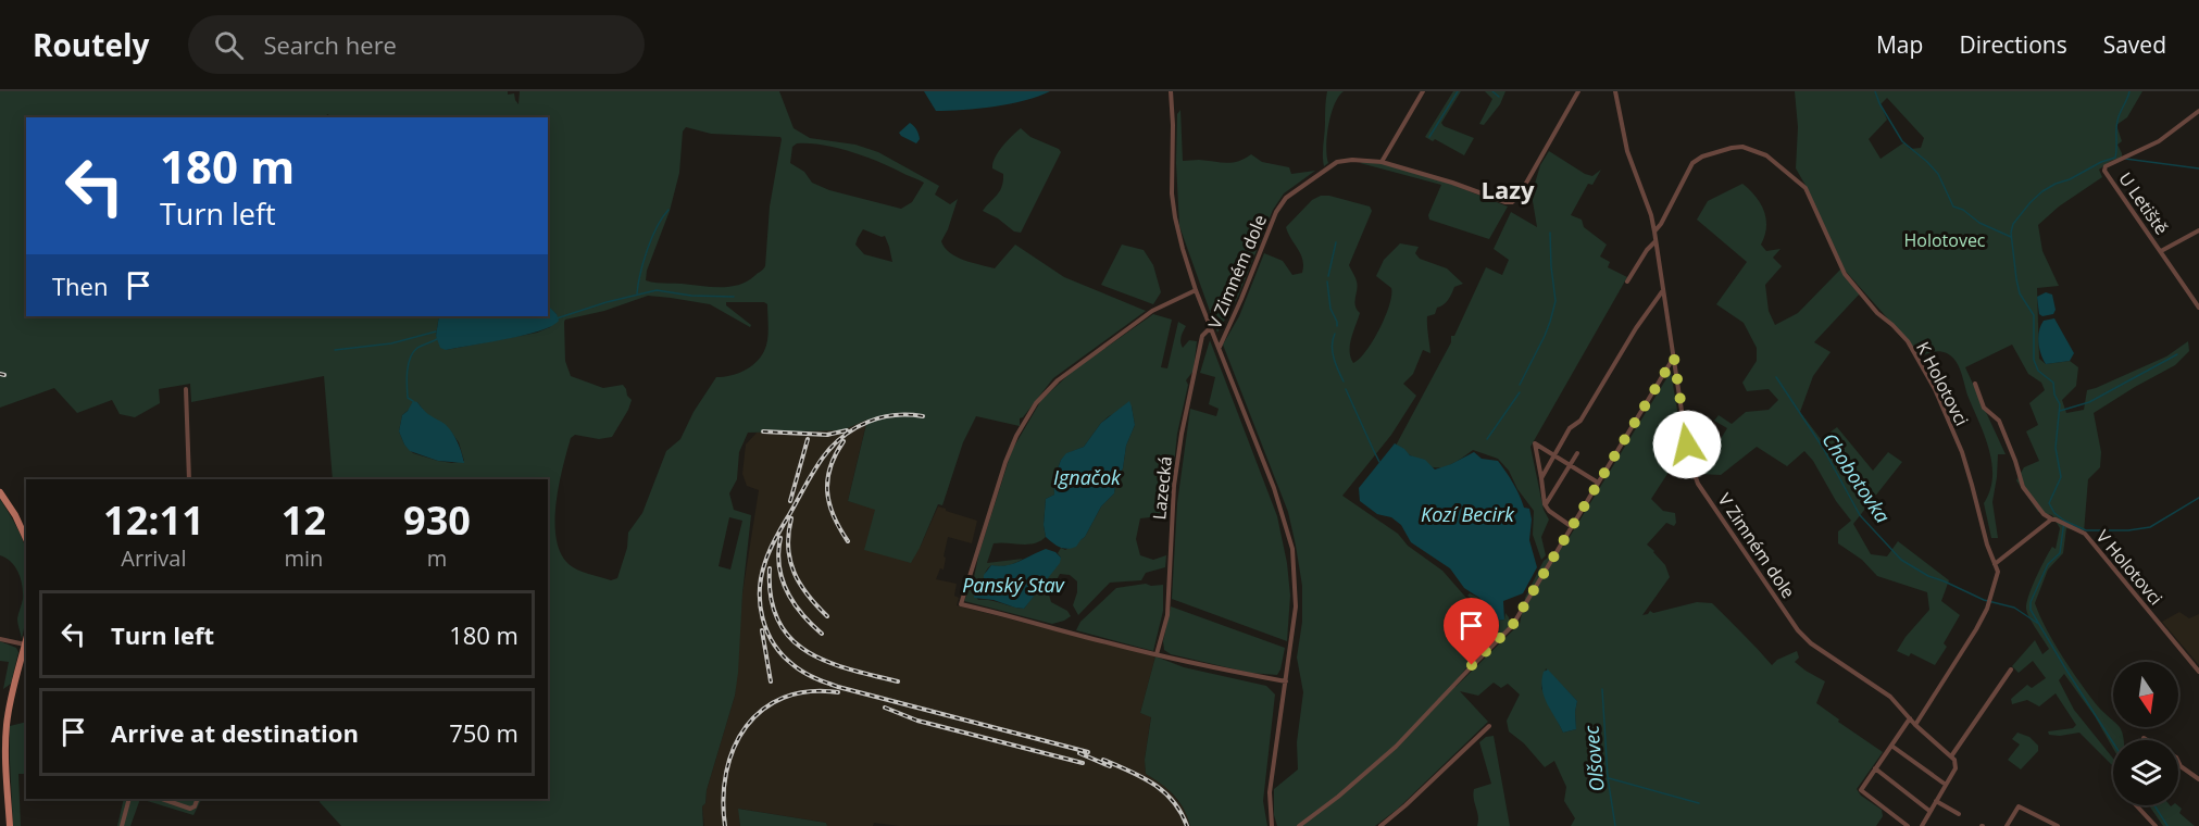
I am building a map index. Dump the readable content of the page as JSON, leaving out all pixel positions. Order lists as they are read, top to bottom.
{
  "streets": {
    "street": [
      "U Letiště",
      "V Zimném dole",
      "K Holotovci",
      "Lazecká",
      "V Holotovci"
    ]
  },
  "crossings": [
    ["V Zimném dole", "K Holotovci"]
  ],
  "districts": ["Lazy"],
  "water": [
    "Ignačok",
    "Chobotovka",
    "Kozí Becirk",
    "Panský Stav",
    "Olšovec"
  ],
  "parks": ["Holotovec"],
  "north": "bottom",
  "page": {
    "header": "Routely",
    "search": "Search here",
    "nav": ["Map", "Directions", "Saved"],
    "turn": ["180 m", "Turn left"],
    "then": "Then",
    "eta": [
      "12:11",
      "Arrival",
      "12",
      "min",
      "930",
      "m"
    ],
    "list": [
      {
        "name": "Turn left",
        "value": "180 m"
      },
      {
        "name": "Arrive at destination",
        "value": "750 m"
      }
    ]
  }
}
